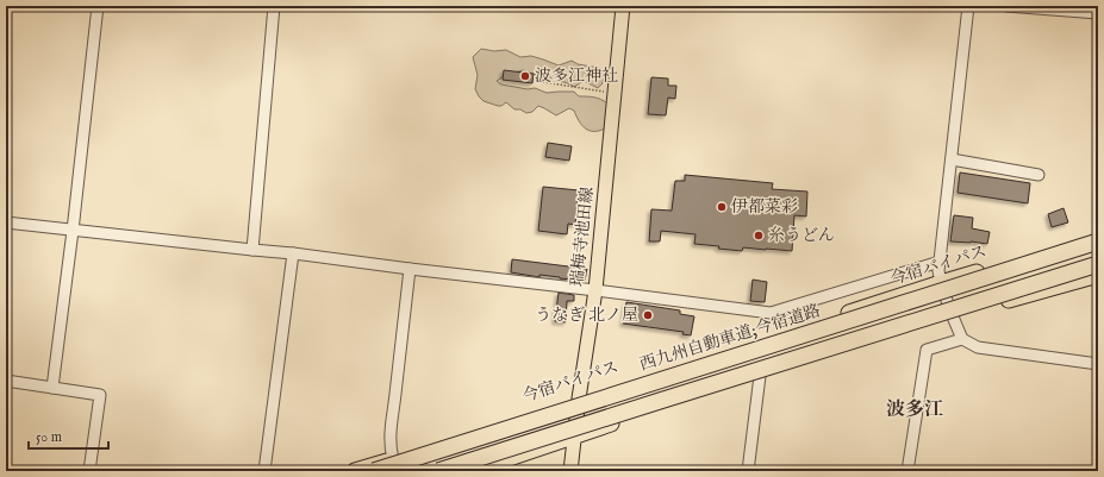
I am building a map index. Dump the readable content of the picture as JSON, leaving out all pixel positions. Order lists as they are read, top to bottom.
{
  "streets": {
    "highway": ["今宿バイパス", "西九州自動車道;今宿道路"],
    "main road": ["瑞梅寺池田線"]
  },
  "crossings": [
    ["瑞梅寺池田線", "今宿バイパス"]
  ],
  "districts": ["波多江"],
  "places": [
    "波多江神社",
    "伊都菜彩",
    "糸うどん",
    "うなぎ 北ノ屋"
  ],
  "scale_bar": "50 m"
}
